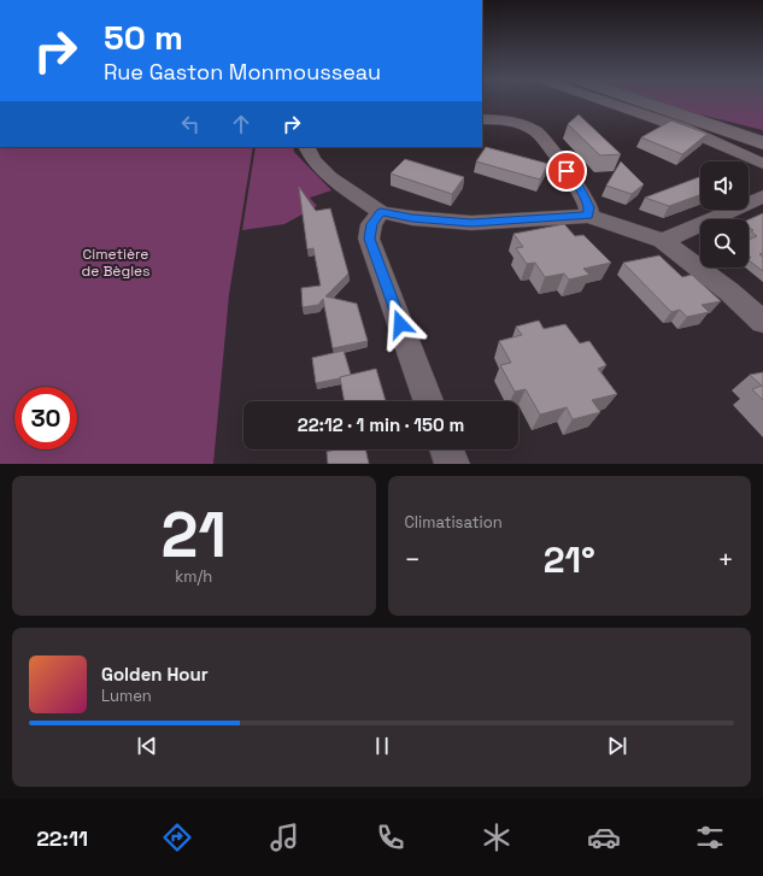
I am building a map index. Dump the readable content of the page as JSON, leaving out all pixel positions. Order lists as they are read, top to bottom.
{
  "parks": ["Cimetière de Bègles"],
  "page": {
    "turn": ["50 m", "Rue Gaston Monmousseau"],
    "limit": "30",
    "trip": "22:12 · 1 min · 150 m",
    "tile": [
      ["21", "km/h"],
      "Climatisation"
    ],
    "heat": ["−", "21°", "+"],
    "song": ["Golden Hour", "Lumen"],
    "tabs": "22:11"
  }
}
